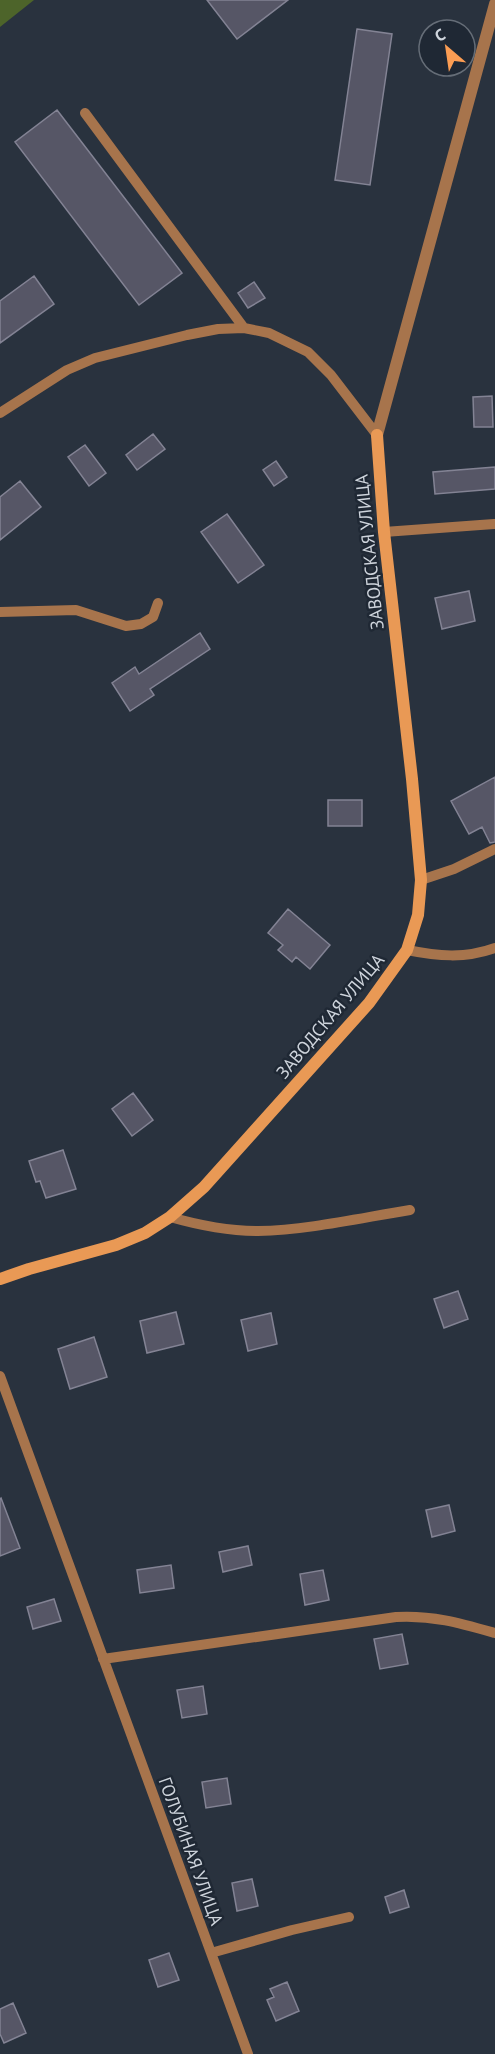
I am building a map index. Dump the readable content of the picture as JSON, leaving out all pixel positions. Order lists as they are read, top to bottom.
{
  "streets": {
    "street": ["ЗАВОДСКАЯ УЛИЦА"],
    "lane": ["ГОЛУБИНАЯ УЛИЦА"]
  },
  "north": "top left"
}
